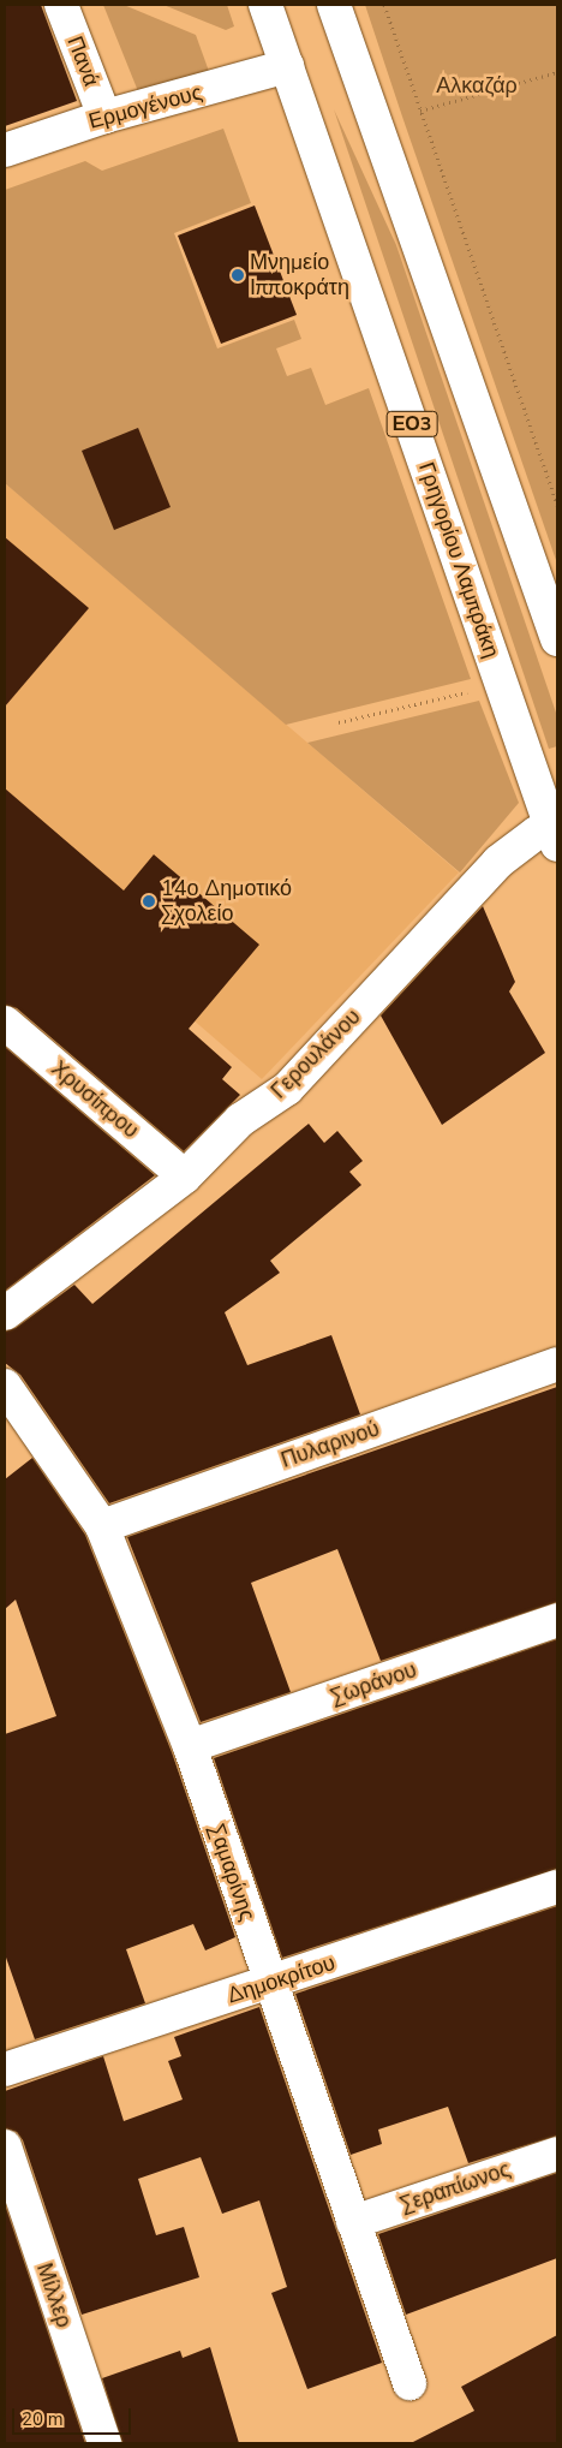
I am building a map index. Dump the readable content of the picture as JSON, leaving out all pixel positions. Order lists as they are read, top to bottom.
{
  "streets": {
    "street": [
      "Πανά",
      "Ερμογένους",
      "ΕΟ3",
      "Γρηγορίου Λαμπράκη",
      "Γερουλάνου",
      "Χρυσίπpου",
      "Πυλαρινού",
      "Σωράνου",
      "Σαμαρίνης",
      "Δημοκρίτου",
      "Σεραπίωνος",
      "Μίλλερ"
    ]
  },
  "crossings": [
    ["Πανά", "Ερμογένους"],
    ["Ερμογένους", "Γρηγορίου Λαμπράκη"],
    ["Γρηγορίου Λαμπράκη", "Γερουλάνου"],
    ["Γερουλάνου", "Χρυσίπpου"],
    ["Πυλαρινού", "Σαμαρίνης"],
    ["Σωράνου", "Σαμαρίνης"],
    ["Σαμαρίνης", "Δημοκρίτου"],
    ["Σαμαρίνης", "Σεραπίωνος"]
  ],
  "parks": ["Αλκαζάρ"],
  "places": ["Μνημείο Ιπποκράτη", "14ο Δημοτικό Σχολείο"],
  "scale_bar": "20 m"
}
